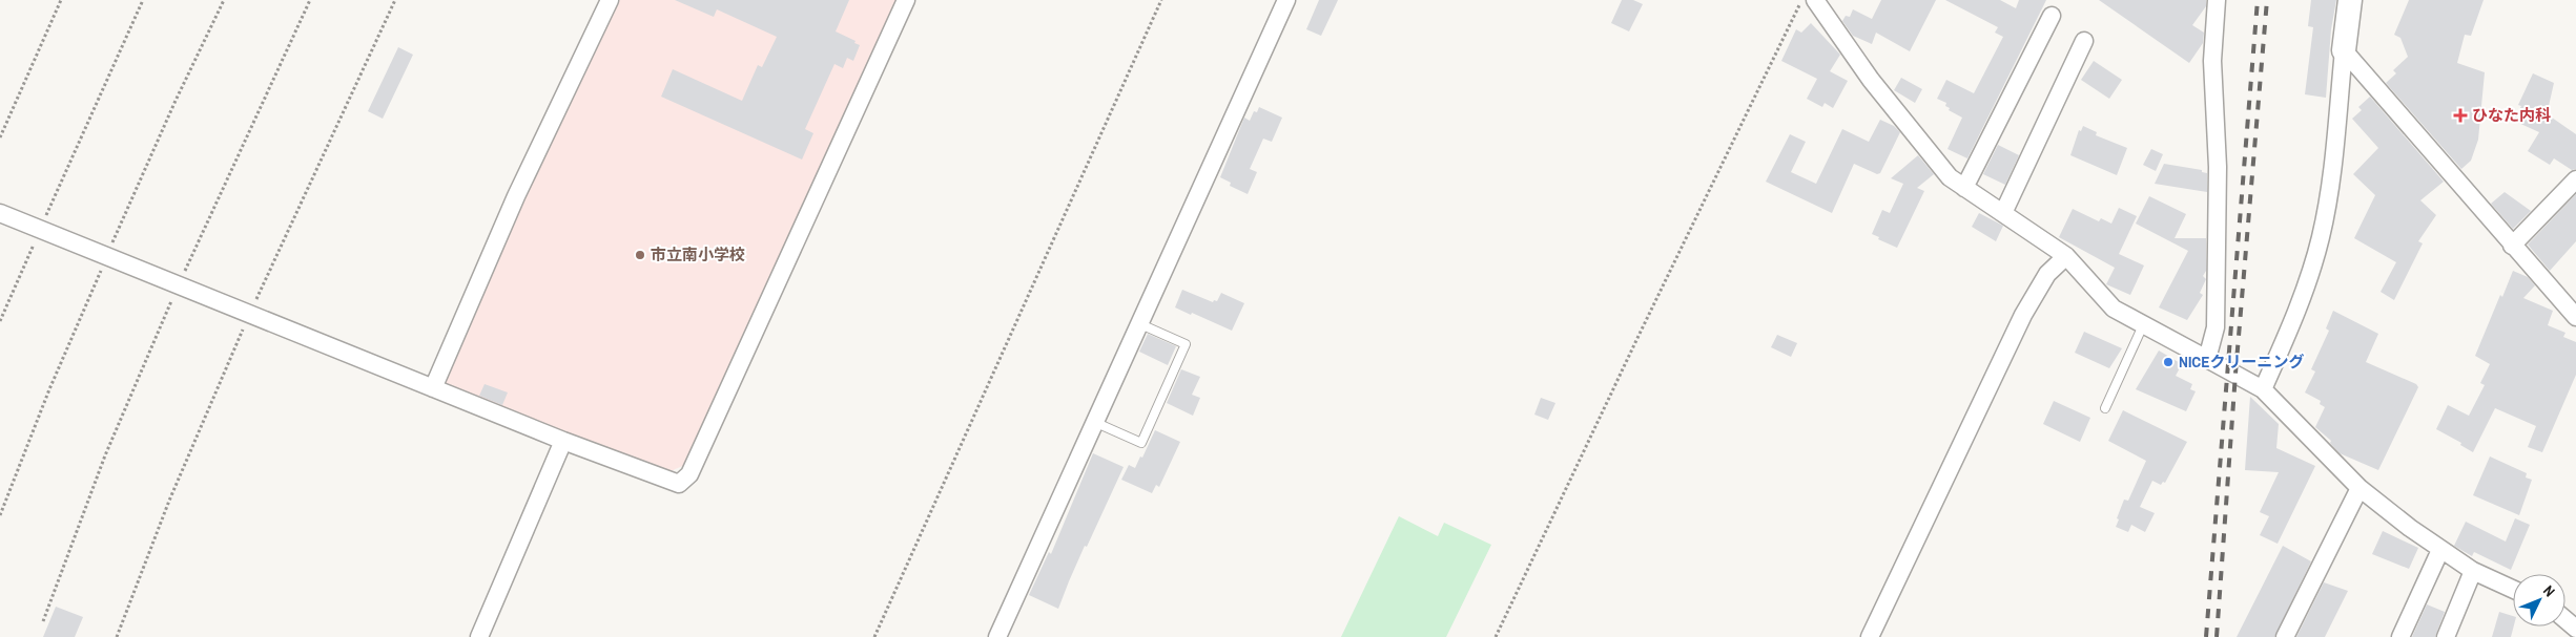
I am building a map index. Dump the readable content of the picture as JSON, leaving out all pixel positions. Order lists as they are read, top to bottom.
{
  "places": {
    "health": ["ひなた内科"],
    "other": ["市立南小学校", "NICEクリーニング"]
  },
  "north": "top right"
}
